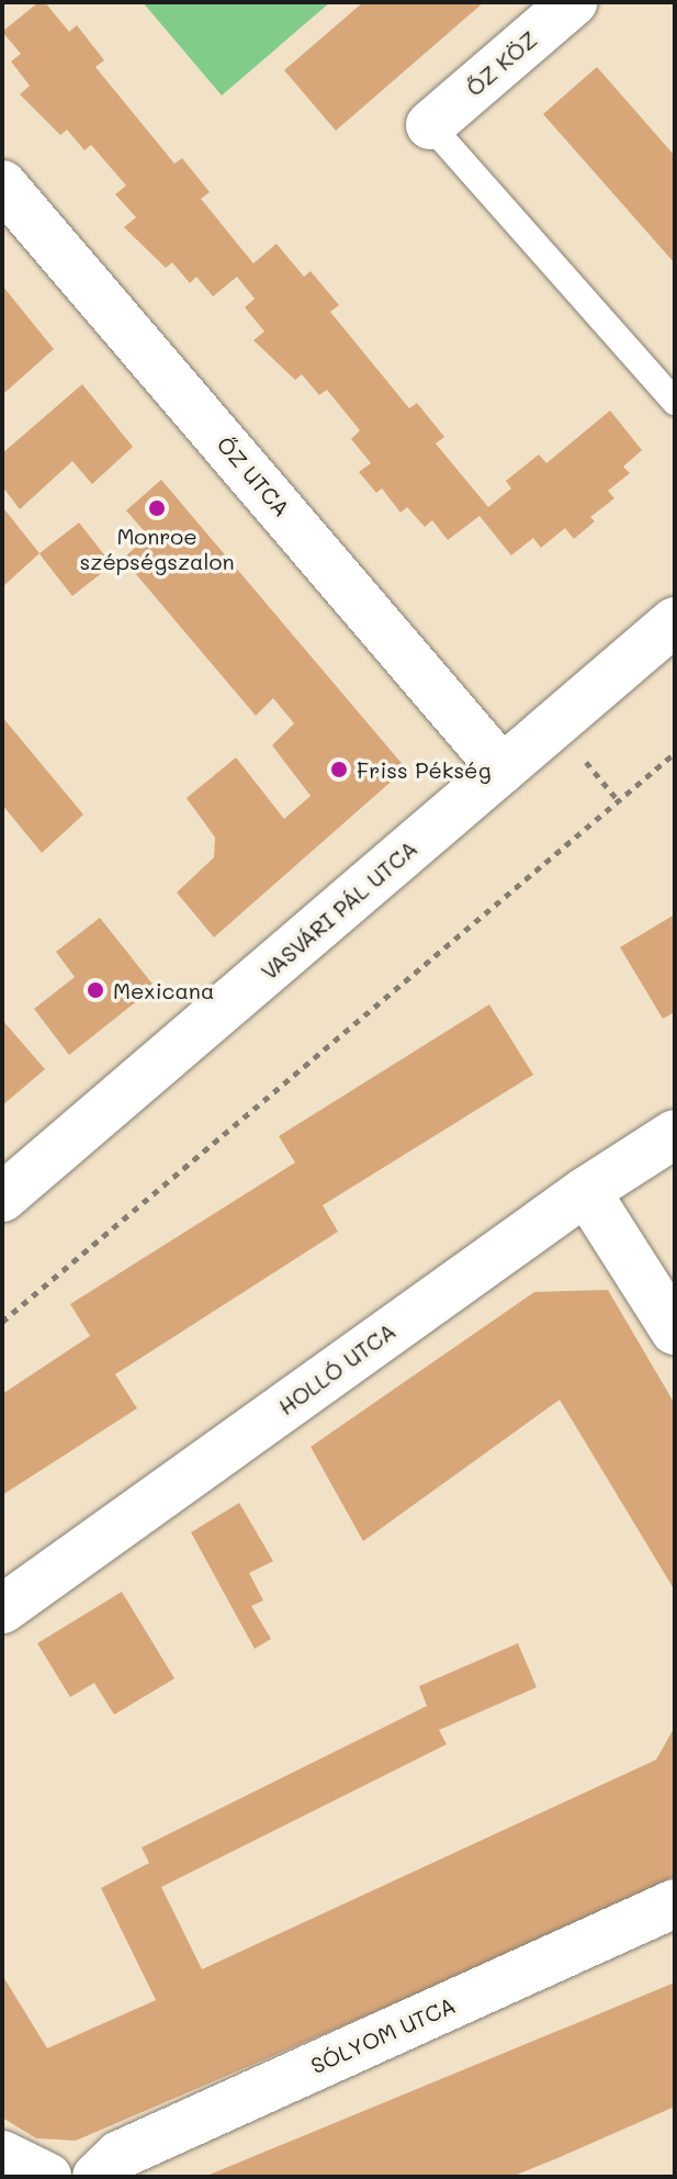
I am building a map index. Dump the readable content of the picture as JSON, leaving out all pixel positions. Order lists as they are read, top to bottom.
{
  "streets": {
    "street": [
      "ŐZ KÖZ",
      "ŐZ UTCA",
      "VASVÁRI PÁL UTCA",
      "HOLLÓ UTCA",
      "SÓLYOM UTCA"
    ]
  },
  "crossings": [
    ["ŐZ UTCA", "VASVÁRI PÁL UTCA"]
  ],
  "places": ["Monroe szépségszalon", "Friss Pékség", "Mexicana"]
}
